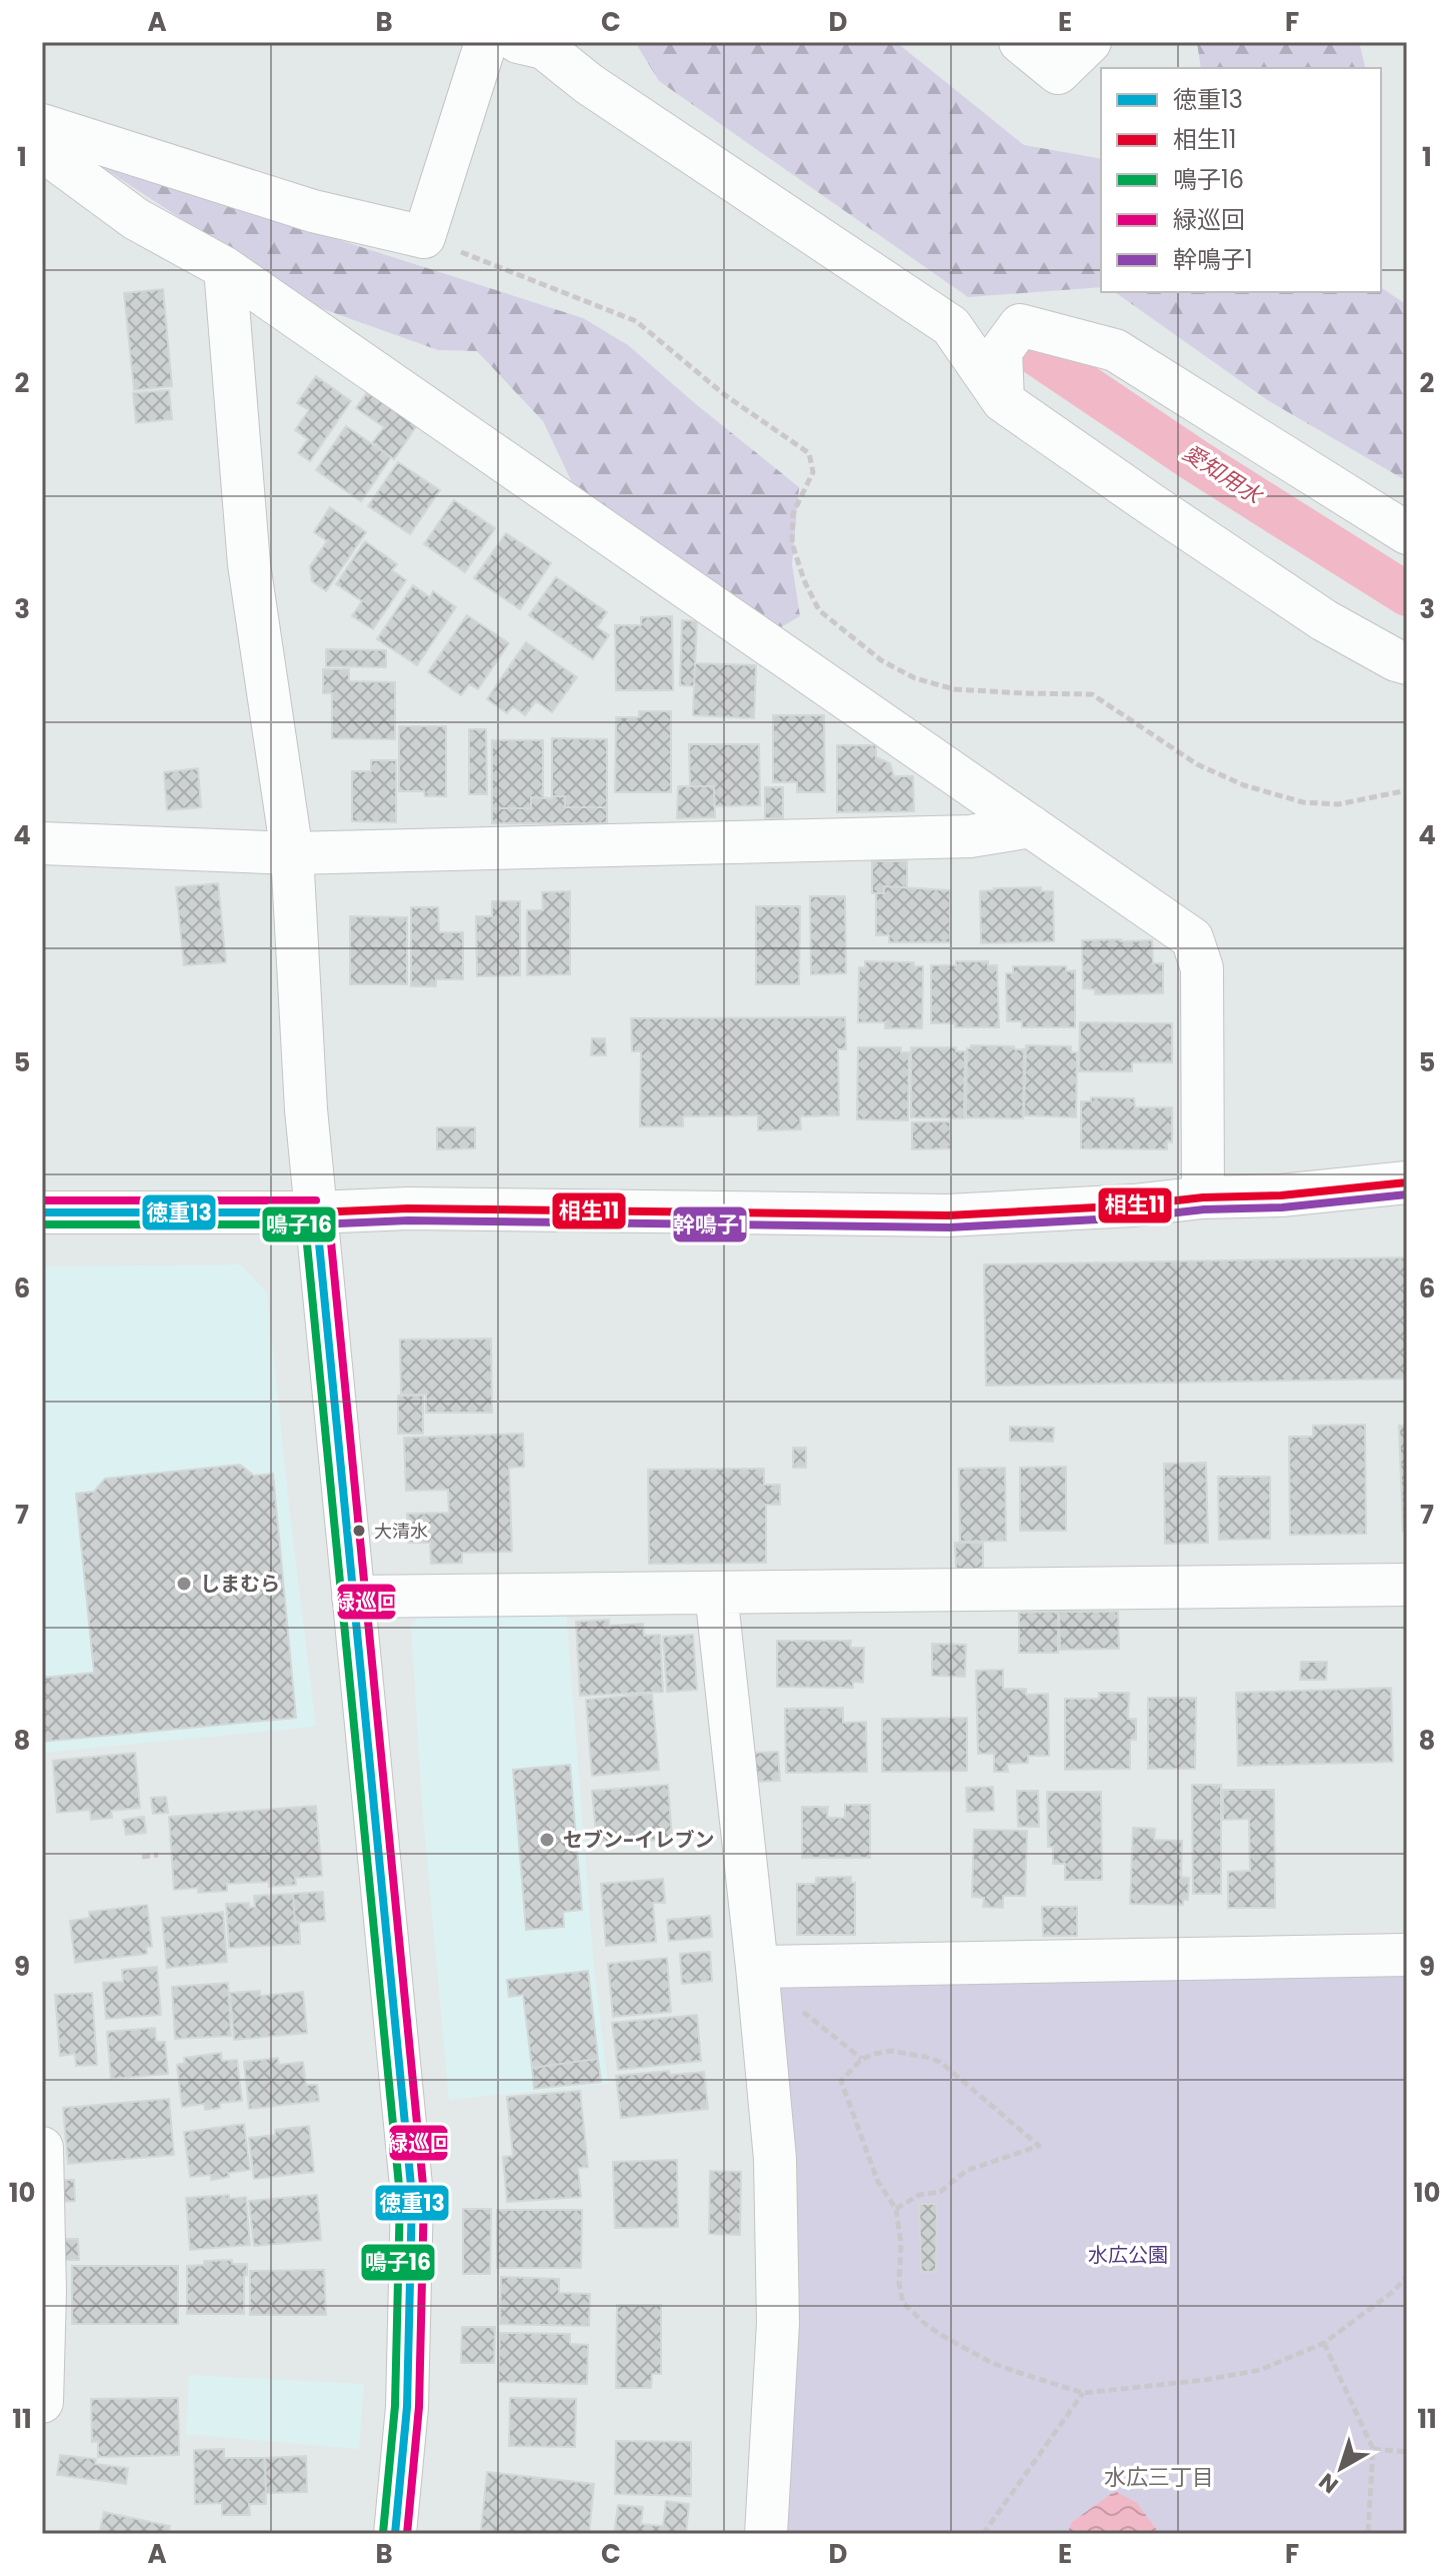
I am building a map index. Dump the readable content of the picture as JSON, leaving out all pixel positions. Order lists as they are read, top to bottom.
{
  "districts": ["水広三丁目"],
  "water": ["愛知用水"],
  "parks": ["水広公園"],
  "places": ["大清水", "しまむら", "セブン-イレブン"],
  "lines": [
    "transit line 相生11",
    "transit line 幹鳴子1",
    "transit line 緑巡回",
    "transit line 徳重13",
    "transit line 鳴子16"
  ],
  "legend": [
    "徳重13",
    "相生11",
    "鳴子16",
    "緑巡回",
    "幹鳴子1"
  ],
  "north": "bottom left",
  "grid": {
    "columns": [
      "A",
      "B",
      "C",
      "D",
      "E",
      "F"
    ],
    "rows": [
      "1",
      "2",
      "3",
      "4",
      "5",
      "6",
      "7",
      "8",
      "9",
      "10",
      "11"
    ]
  }
}
